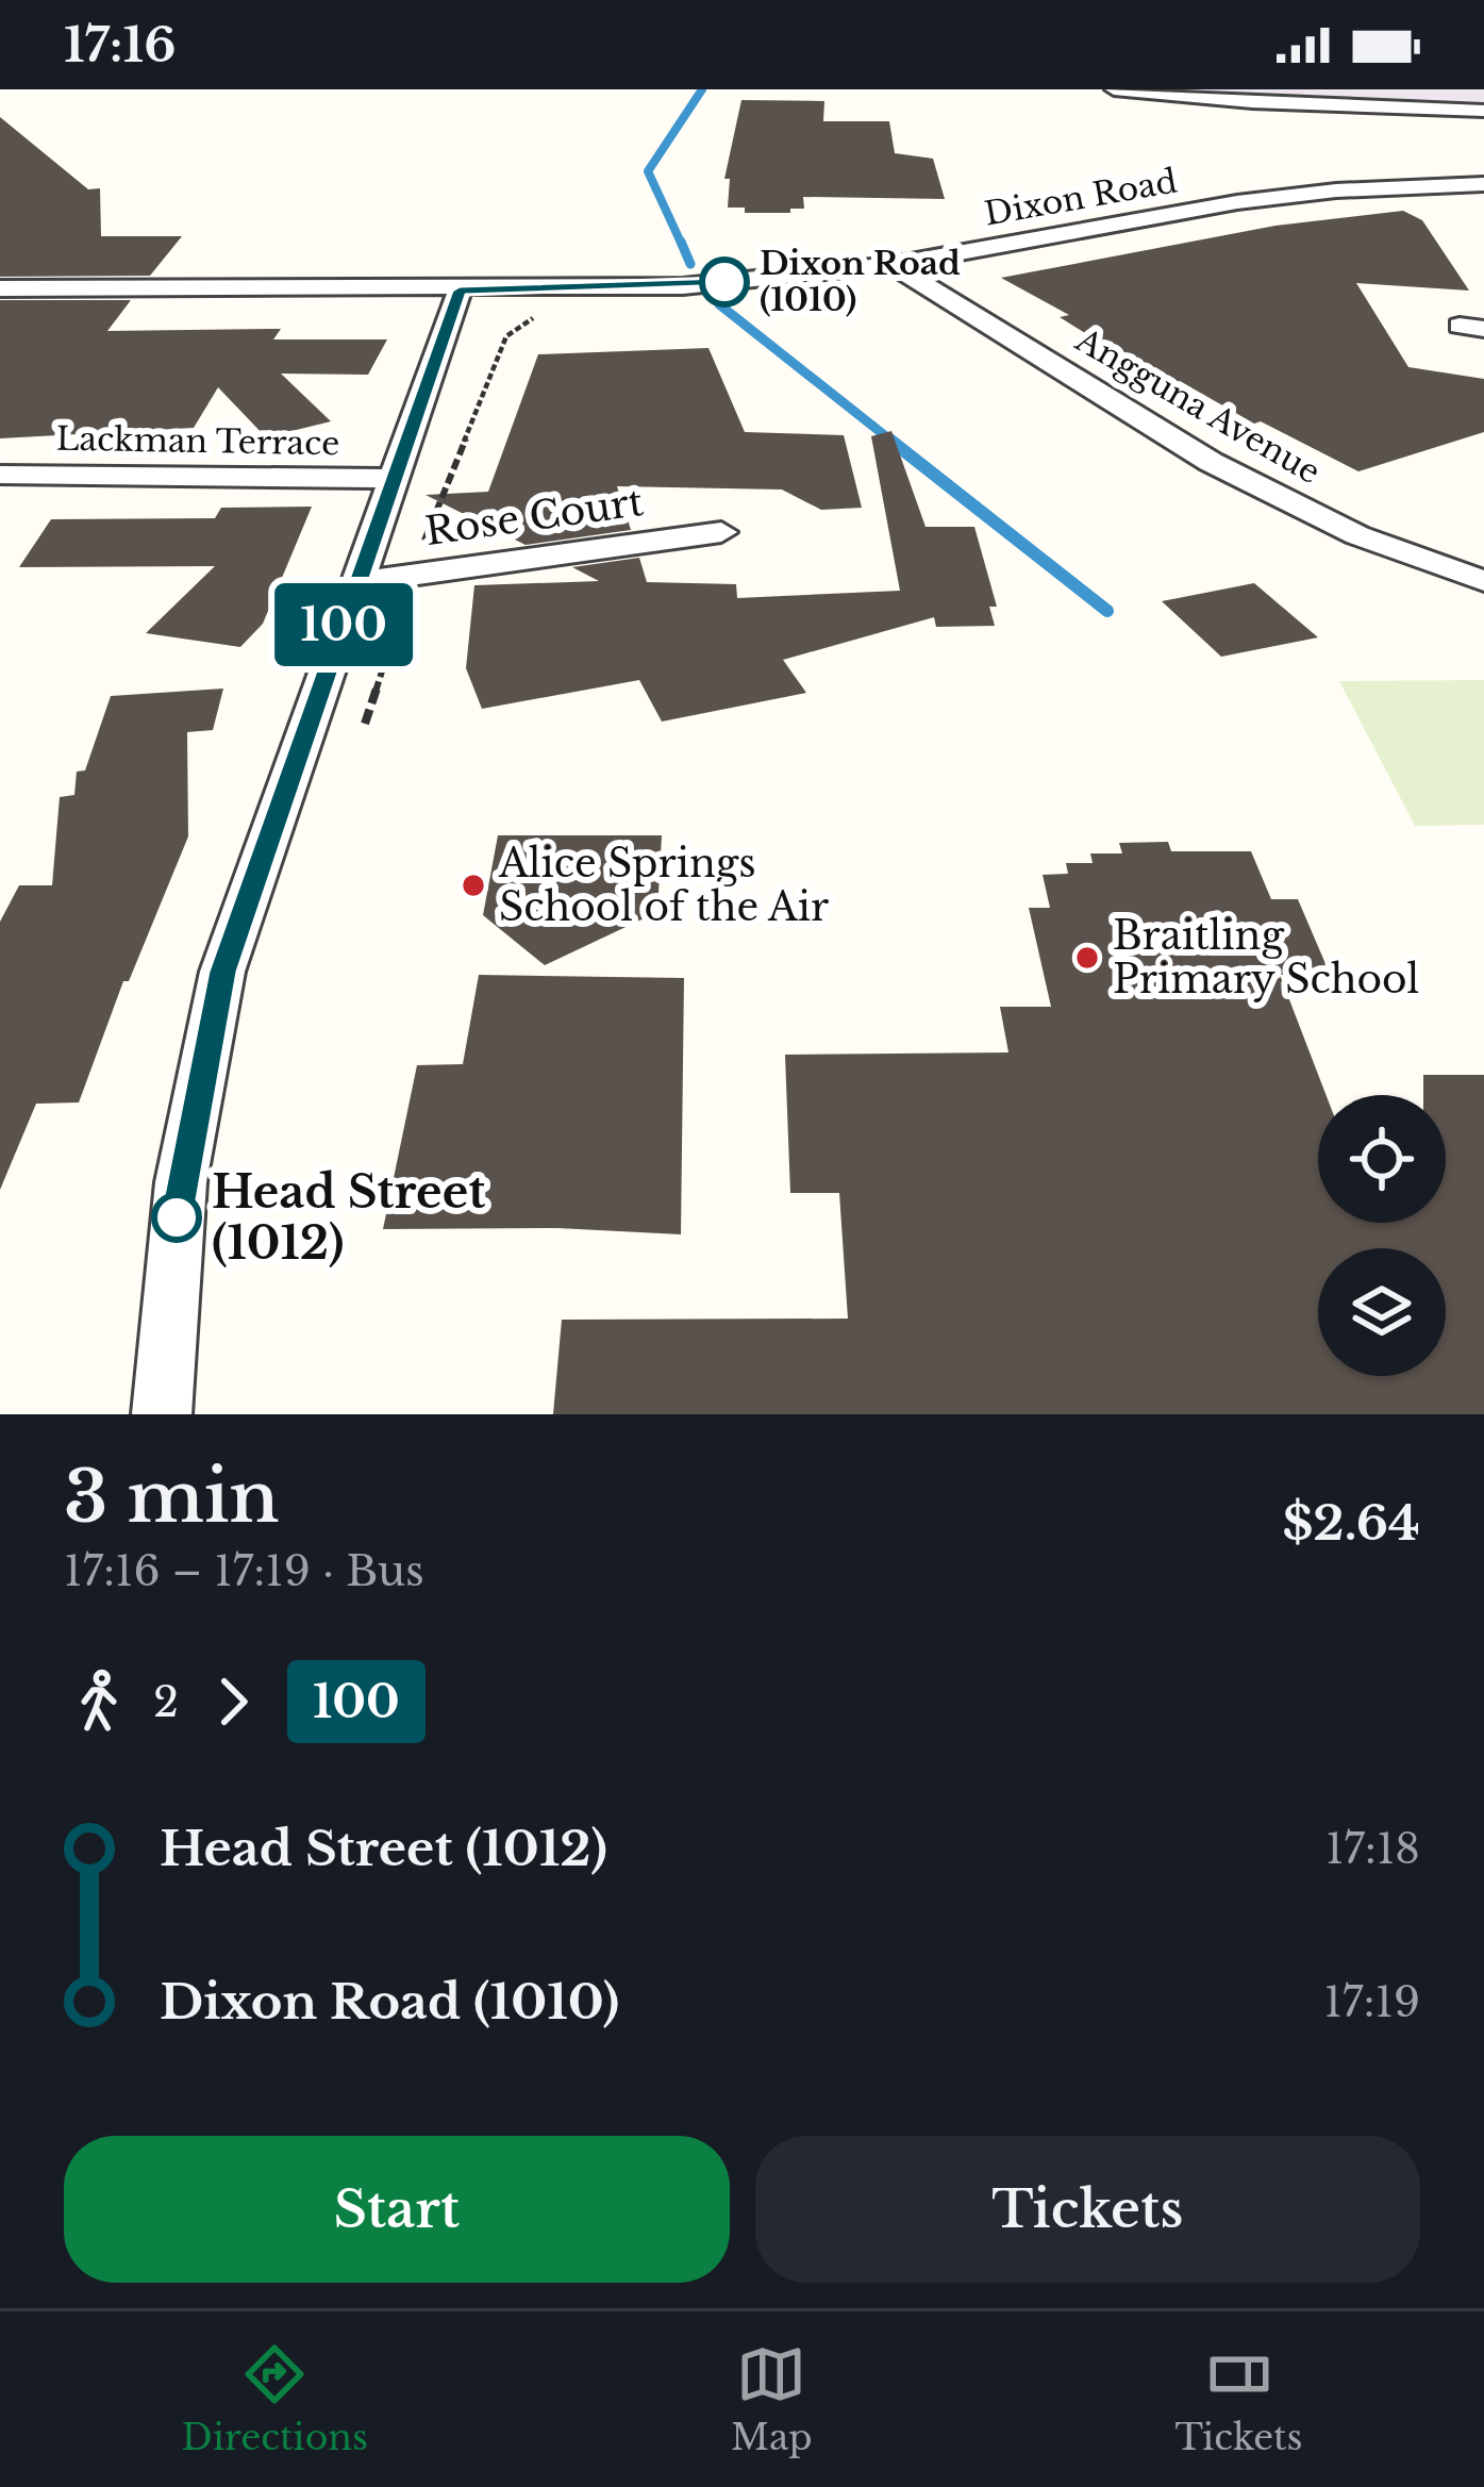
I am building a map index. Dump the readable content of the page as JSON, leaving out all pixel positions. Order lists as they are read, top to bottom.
{
  "streets": {
    "street": [
      "Dixon Road",
      "Angguna Avenue",
      "Lackman Terrace",
      "Rose Court"
    ]
  },
  "crossings": [
    ["Dixon Road", "Angguna Avenue"]
  ],
  "places": [
    "Dixon Road (1010)",
    "Alice Springs School of the Air",
    "Braitling Primary School",
    "Head Street (1012)"
  ],
  "lines": ["bus line 100"],
  "page": {
    "status": "17:16",
    "on_map": "100",
    "heading": ["3 min", "17:16 – 17:19 · Bus", "$2.64"],
    "legs": ["2", "100"],
    "list": [
      {
        "name": "Head Street (1012)",
        "value": "17:18"
      },
      {
        "name": "Dixon Road (1010)",
        "value": "17:19"
      }
    ],
    "buttons": ["Start", "Tickets"],
    "tabs": ["Directions", "Map", "Tickets"]
  }
}
